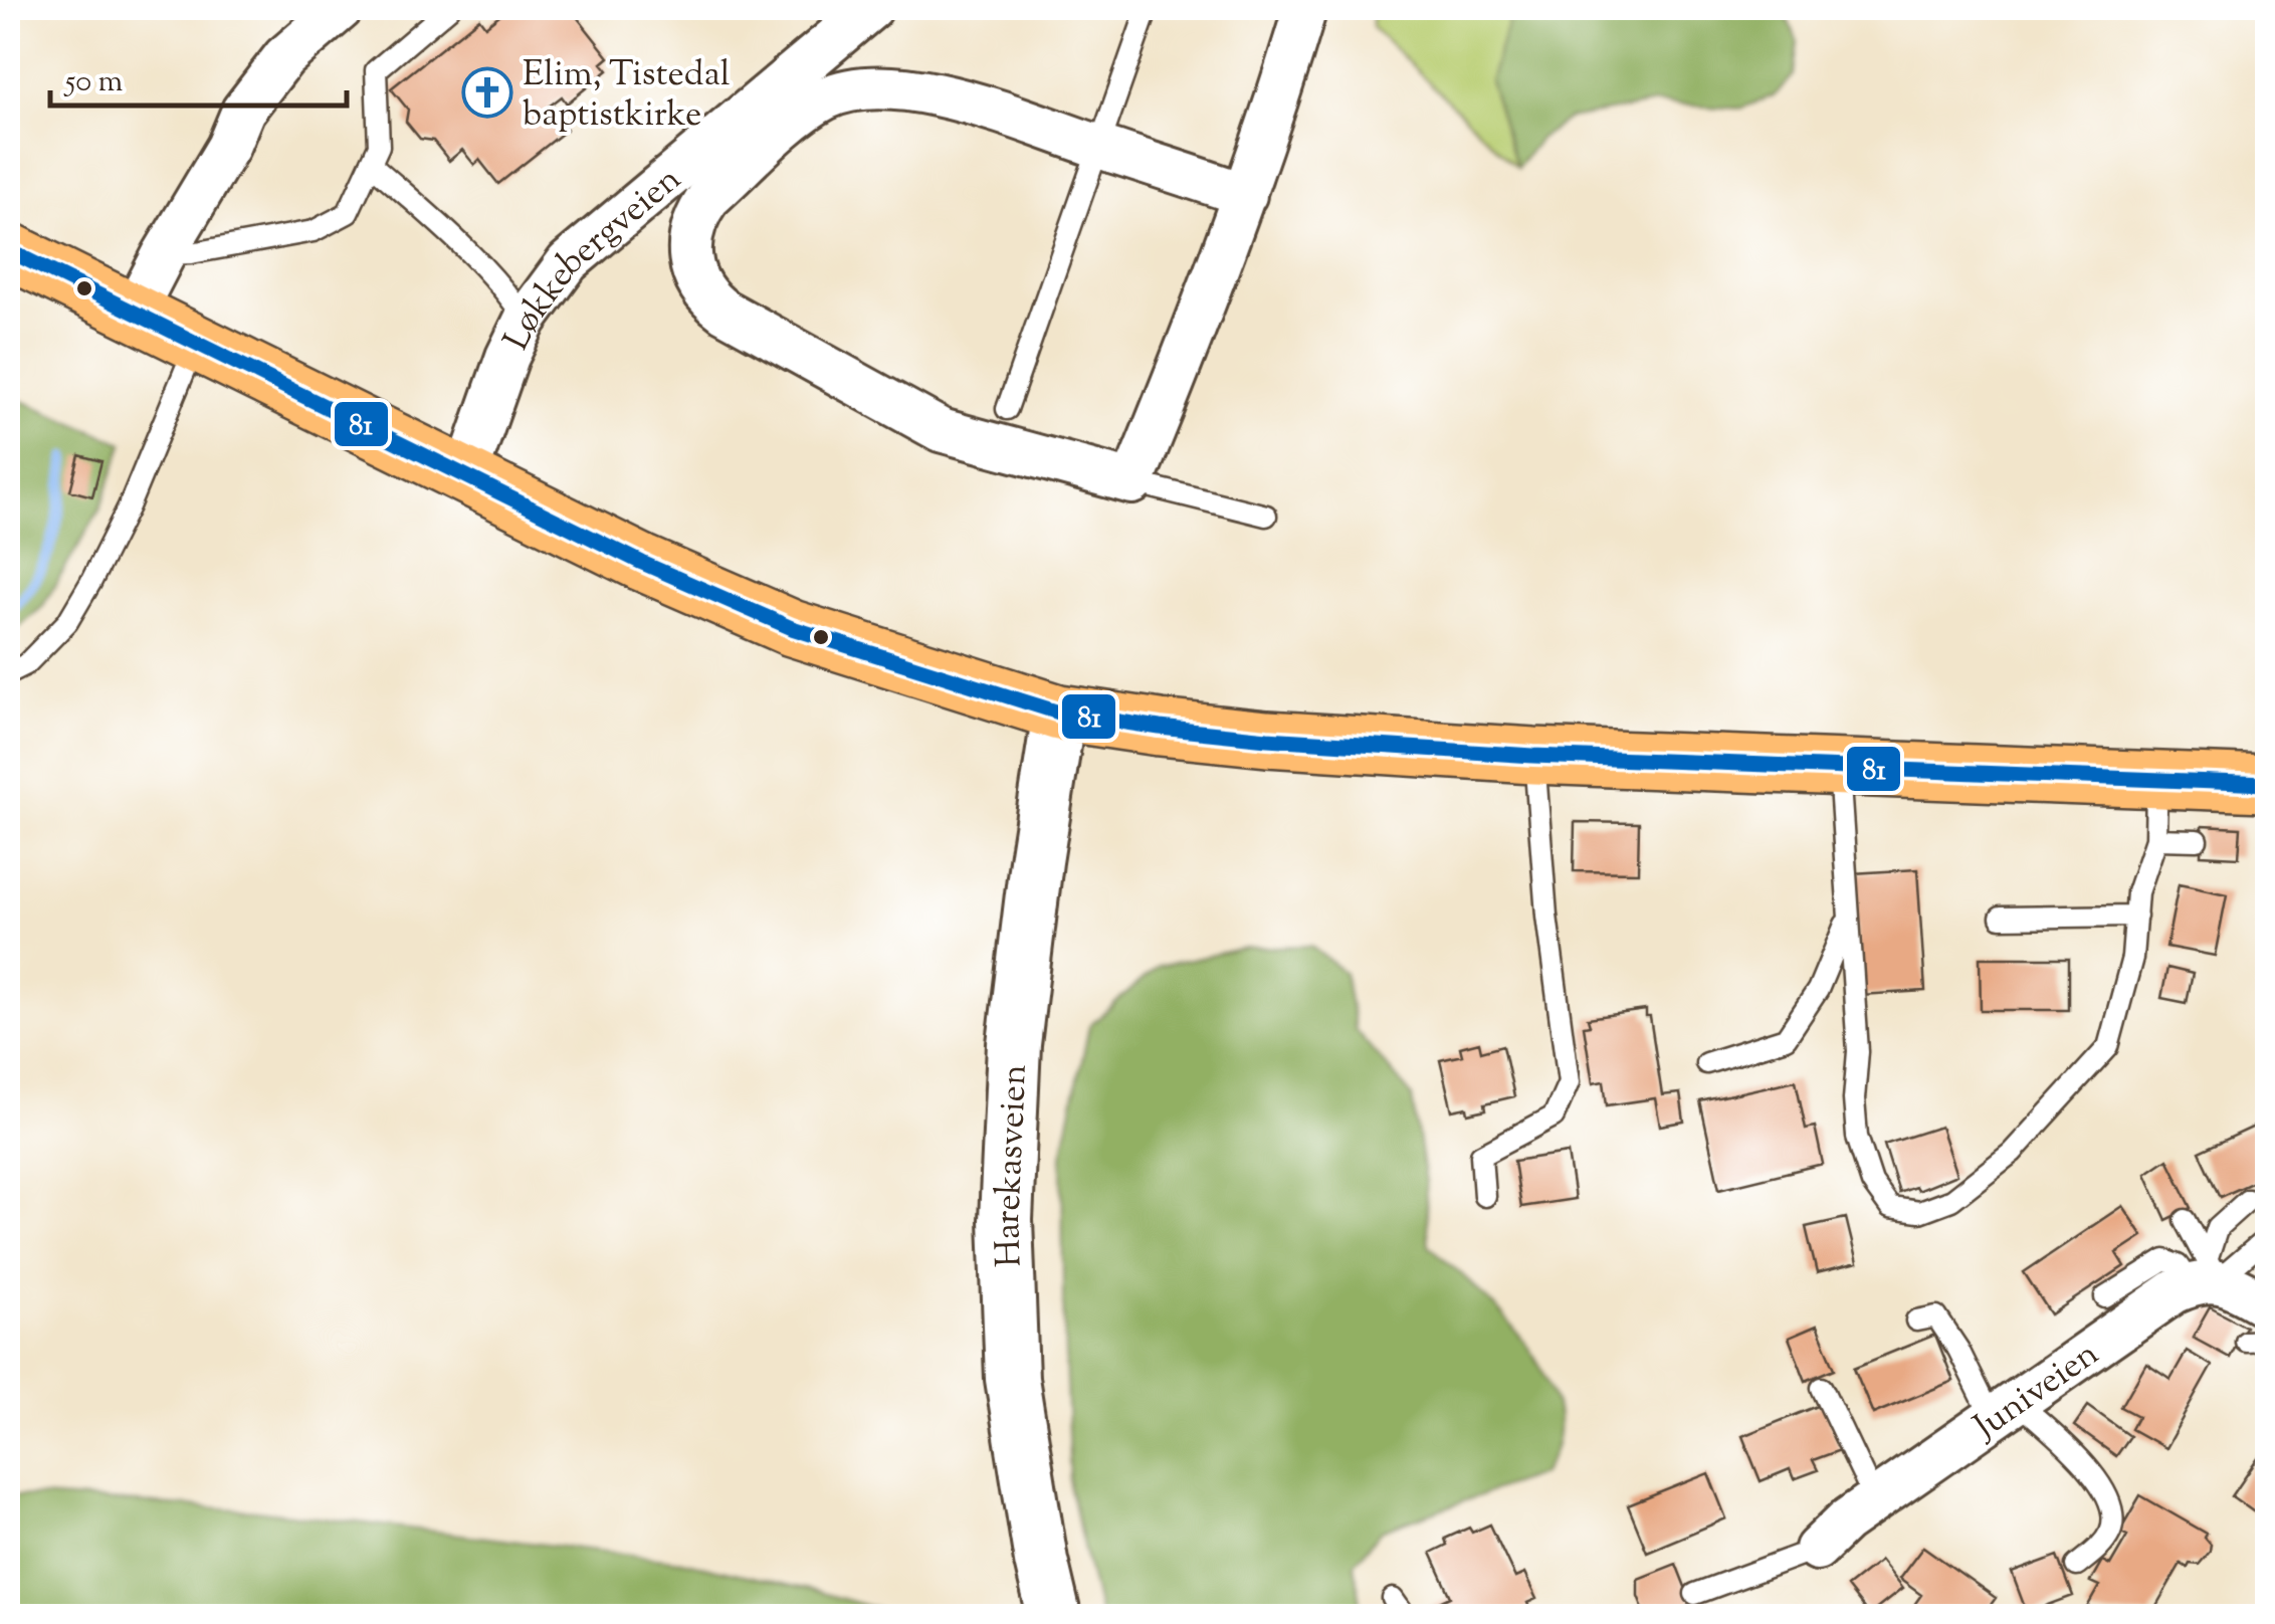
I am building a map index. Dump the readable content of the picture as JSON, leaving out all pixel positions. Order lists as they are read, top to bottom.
{
  "streets": {
    "street": ["Løkkebergveien", "Harekasveien", "Juniveien"]
  },
  "places": {
    "church": ["Elim, Tistedal baptistkirke"]
  },
  "lines": ["transit line 81"],
  "scale_bar": "50 m"
}
